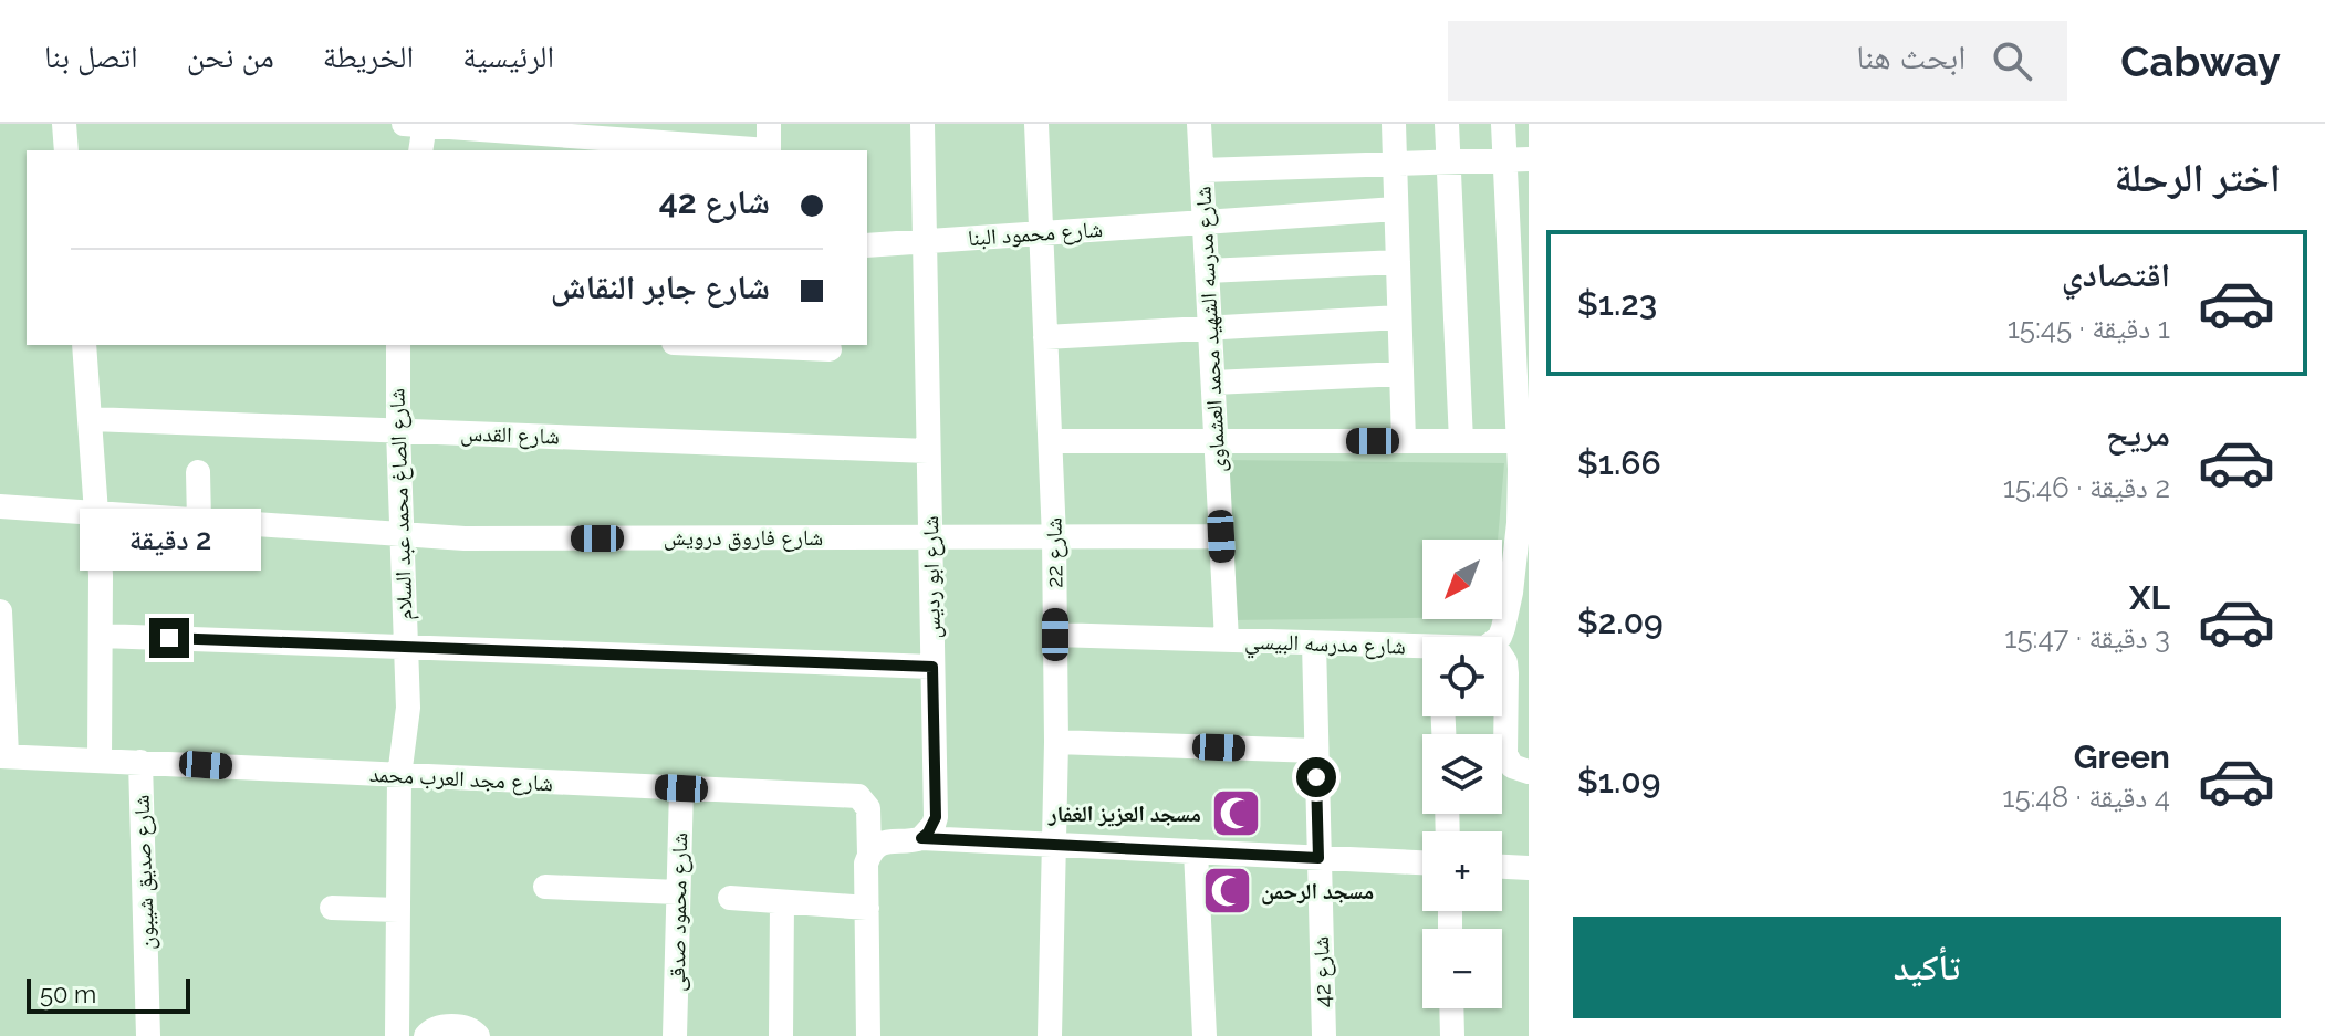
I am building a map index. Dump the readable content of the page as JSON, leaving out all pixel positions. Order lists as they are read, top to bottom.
{
  "streets": {
    "street": [
      "شارع محمود البنا",
      "شارع مدرسه الشهيد محمد العشماوى",
      "شارع القدس",
      "شارع الصاغ محمد عبد السلام",
      "شارع فاروق درويش",
      "شارع 22",
      "شارع ابو رديس",
      "شارع مدرسه البيسي",
      "شارع مجد العرب محمد",
      "شارع صديق شيبون",
      "شارع محمود صدقى",
      "شارع 42"
    ]
  },
  "crossings": [
    ["شارع محمود البنا", "شارع مدرسه الشهيد محمد العشماوى"],
    ["شارع محمود البنا", "شارع 22"],
    ["شارع محمود البنا", "شارع ابو رديس"],
    ["شارع مدرسه الشهيد محمد العشماوى", "شارع فاروق درويش"],
    ["شارع مدرسه الشهيد محمد العشماوى", "شارع مدرسه البيسي"],
    ["شارع القدس", "شارع الصاغ محمد عبد السلام"],
    ["شارع القدس", "شارع ابو رديس"],
    ["شارع الصاغ محمد عبد السلام", "شارع فاروق درويش"],
    ["شارع الصاغ محمد عبد السلام", "شارع مجد العرب محمد"],
    ["شارع فاروق درويش", "شارع 22"],
    ["شارع فاروق درويش", "شارع ابو رديس"],
    ["شارع 22", "شارع مدرسه البيسي"],
    ["شارع مدرسه البيسي", "شارع 42"],
    ["شارع مجد العرب محمد", "شارع صديق شيبون"],
    ["شارع مجد العرب محمد", "شارع محمود صدقى"]
  ],
  "places": {
    "mosque": ["مسجد العزيز الغفار", "مسجد الرحمن"]
  },
  "scale_bar": "50 m",
  "north": "bottom left",
  "page": {
    "header": "Cabway",
    "search": "ابحث هنا",
    "nav": [
      "الرئيسية",
      "الخريطة",
      "من نحن",
      "اتصل بنا"
    ],
    "heading": "اختر الرحلة",
    "banner": ["شارع 42", "شارع جابر النقاش"],
    "list": [
      {
        "name": "اقتصادي",
        "note": "1 دقيقة · 15:45",
        "value": "$1.23"
      },
      {
        "name": "مريح",
        "note": "2 دقيقة · 15:46",
        "value": "$1.66"
      },
      {
        "name": "XL",
        "note": "3 دقيقة · 15:47",
        "value": "$2.09"
      },
      {
        "name": "Green",
        "note": "4 دقيقة · 15:48",
        "value": "$1.09"
      }
    ],
    "bubble": "2 دقيقة",
    "map_buttons": ["+", "−"],
    "buttons": "تأكيد",
    "scale": "50 m"
  }
}
